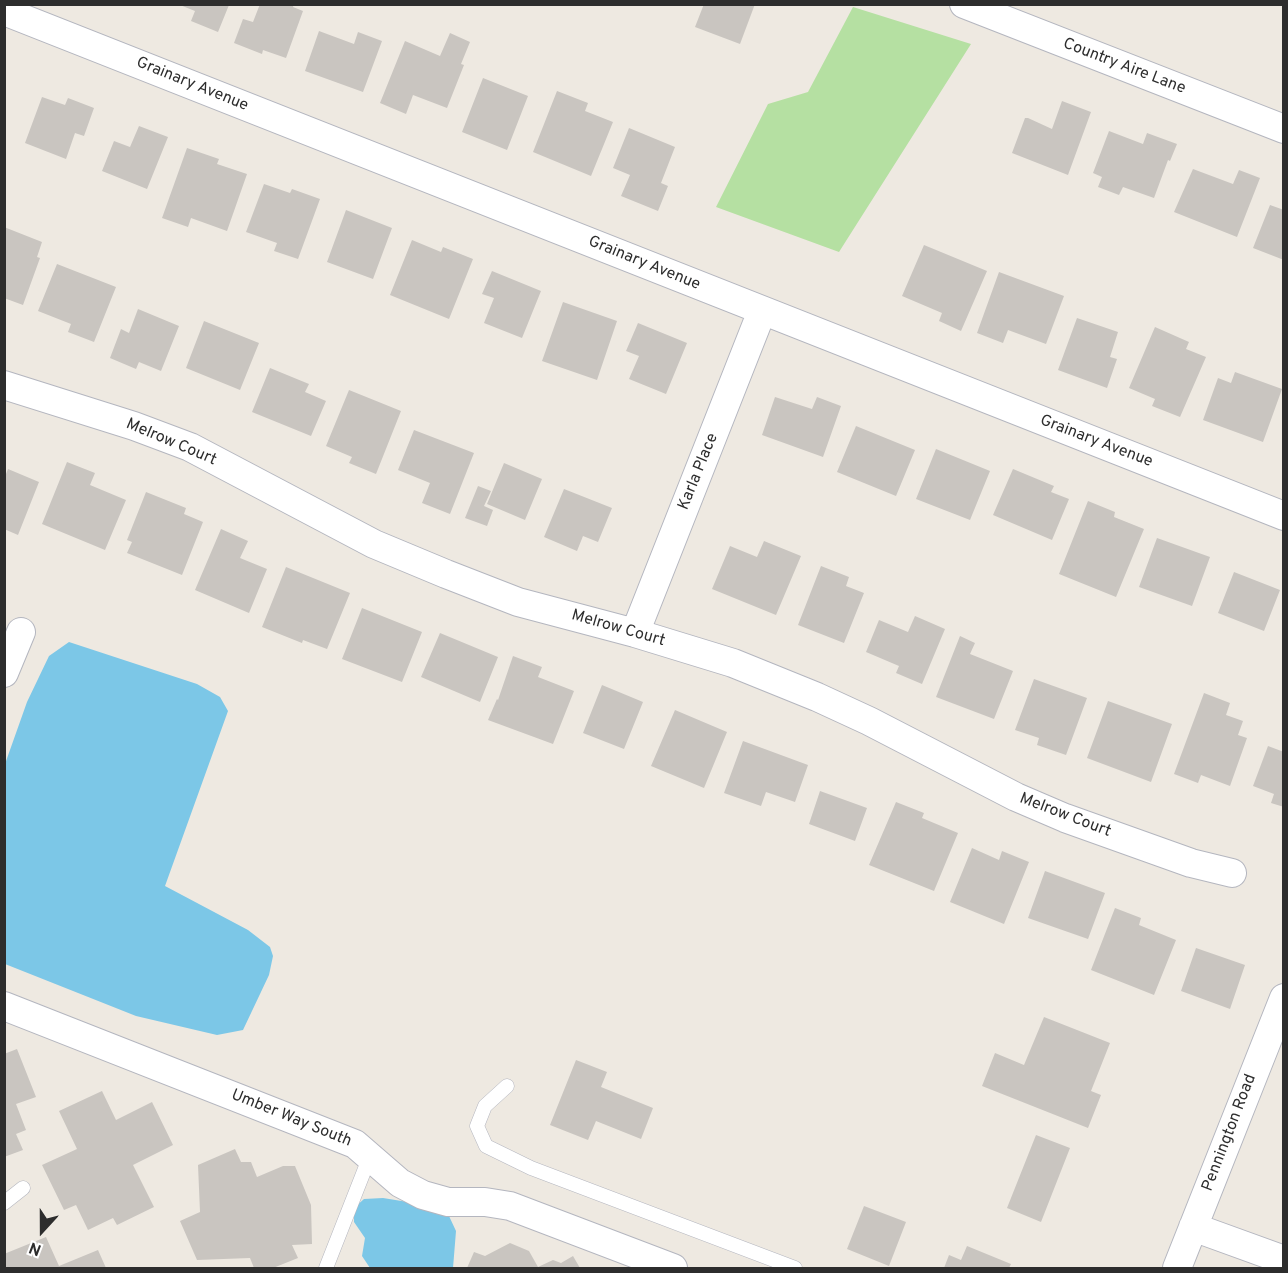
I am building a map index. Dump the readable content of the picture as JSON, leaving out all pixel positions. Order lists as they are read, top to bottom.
{
  "streets": {
    "street": [
      "Country Aire Lane",
      "Grainary Avenue",
      "Melrow Court",
      "Karla Place",
      "Umber Way South",
      "Pennington Road"
    ]
  },
  "crossings": [
    ["Grainary Avenue", "Karla Place"],
    ["Melrow Court", "Karla Place"]
  ],
  "north": "bottom"
}
